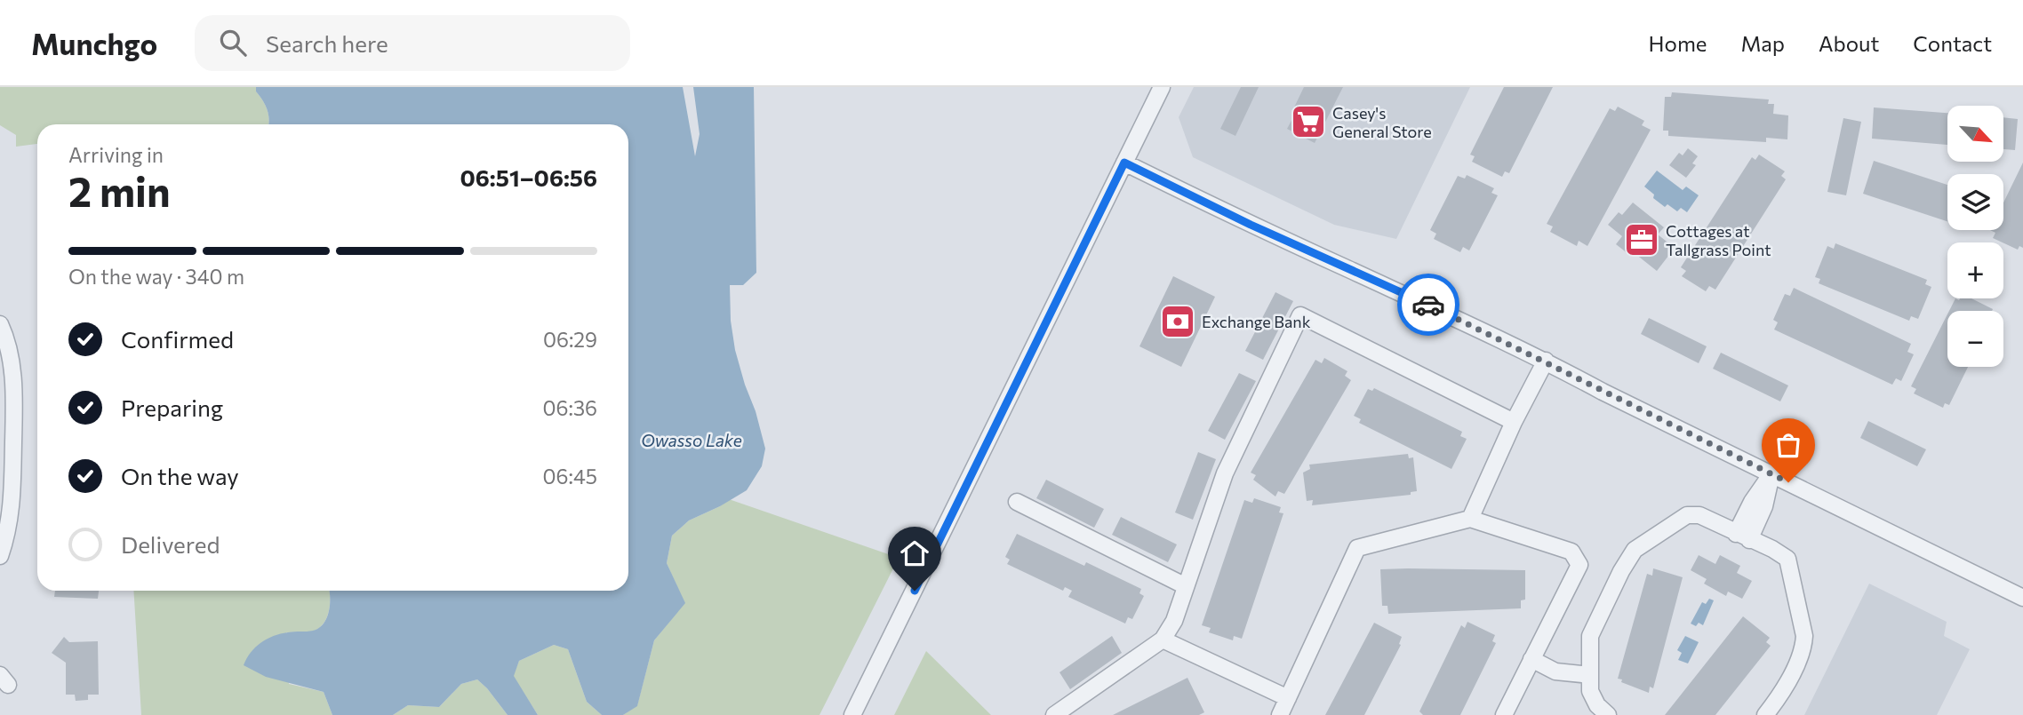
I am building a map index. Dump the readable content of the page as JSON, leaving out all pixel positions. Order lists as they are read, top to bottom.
{
  "water": ["Owasso Lake"],
  "places": {
    "supermarket": ["Casey's General Store"],
    "office": ["Cottages at Tallgrass Point"],
    "bank": ["Exchange Bank"]
  },
  "north": "bottom right",
  "page": {
    "header": "Munchgo",
    "search": "Search here",
    "nav": [
      "Home",
      "Map",
      "About",
      "Contact"
    ],
    "map_buttons": ["+", "−"],
    "heading": ["2 min", "Arriving in", "06:51–06:56"],
    "bar": "On the way · 340 m",
    "list": [
      ["Confirmed", "06:29"],
      ["Preparing", "06:36"],
      ["On the way", "06:45"],
      "Delivered"
    ]
  }
}
